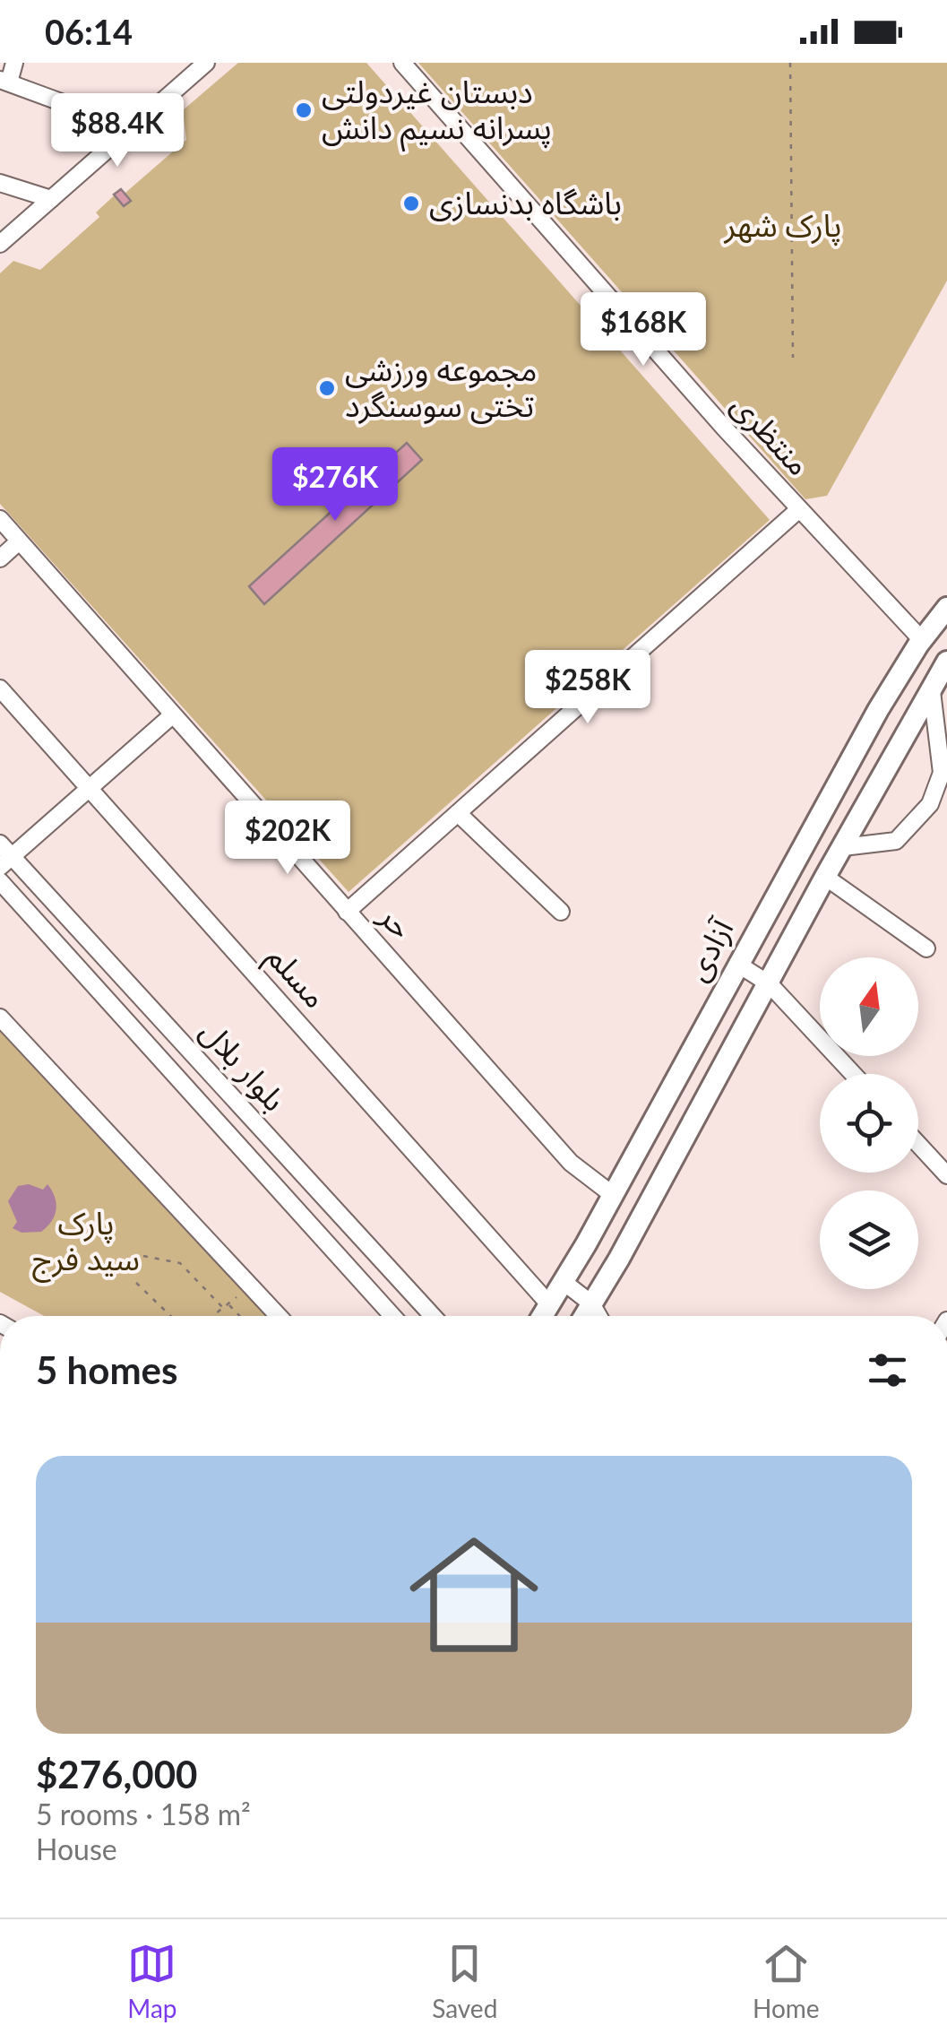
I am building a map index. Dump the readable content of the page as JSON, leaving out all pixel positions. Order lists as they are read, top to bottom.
{
  "streets": {
    "main road": ["آزادی"],
    "street": [
      "منتظری",
      "حر",
      "مسلم",
      "بلوار بلال"
    ]
  },
  "crossings": [
    ["منتظری", "آزادی"],
    ["حر", "آزادی"],
    ["آزادی", "مسلم"]
  ],
  "parks": ["پارک شهر", "پارک سید فرج"],
  "places": ["دبستان غیردولتی پسرانه نسیم دانش", "باشگاه بدنسازی", "مجموعه ورزشی تختی سوسنگرد"],
  "north": "top",
  "page": {
    "status": "06:14",
    "price": [
      "$88.4K",
      "$168K",
      "$276K",
      "$258K",
      "$202K"
    ],
    "heading": "5 homes",
    "list": [
      {
        "name": "$276,000",
        "note": "5 rooms · 158 m² · House"
      }
    ],
    "tabs": ["Map", "Saved", "Home"]
  }
}
